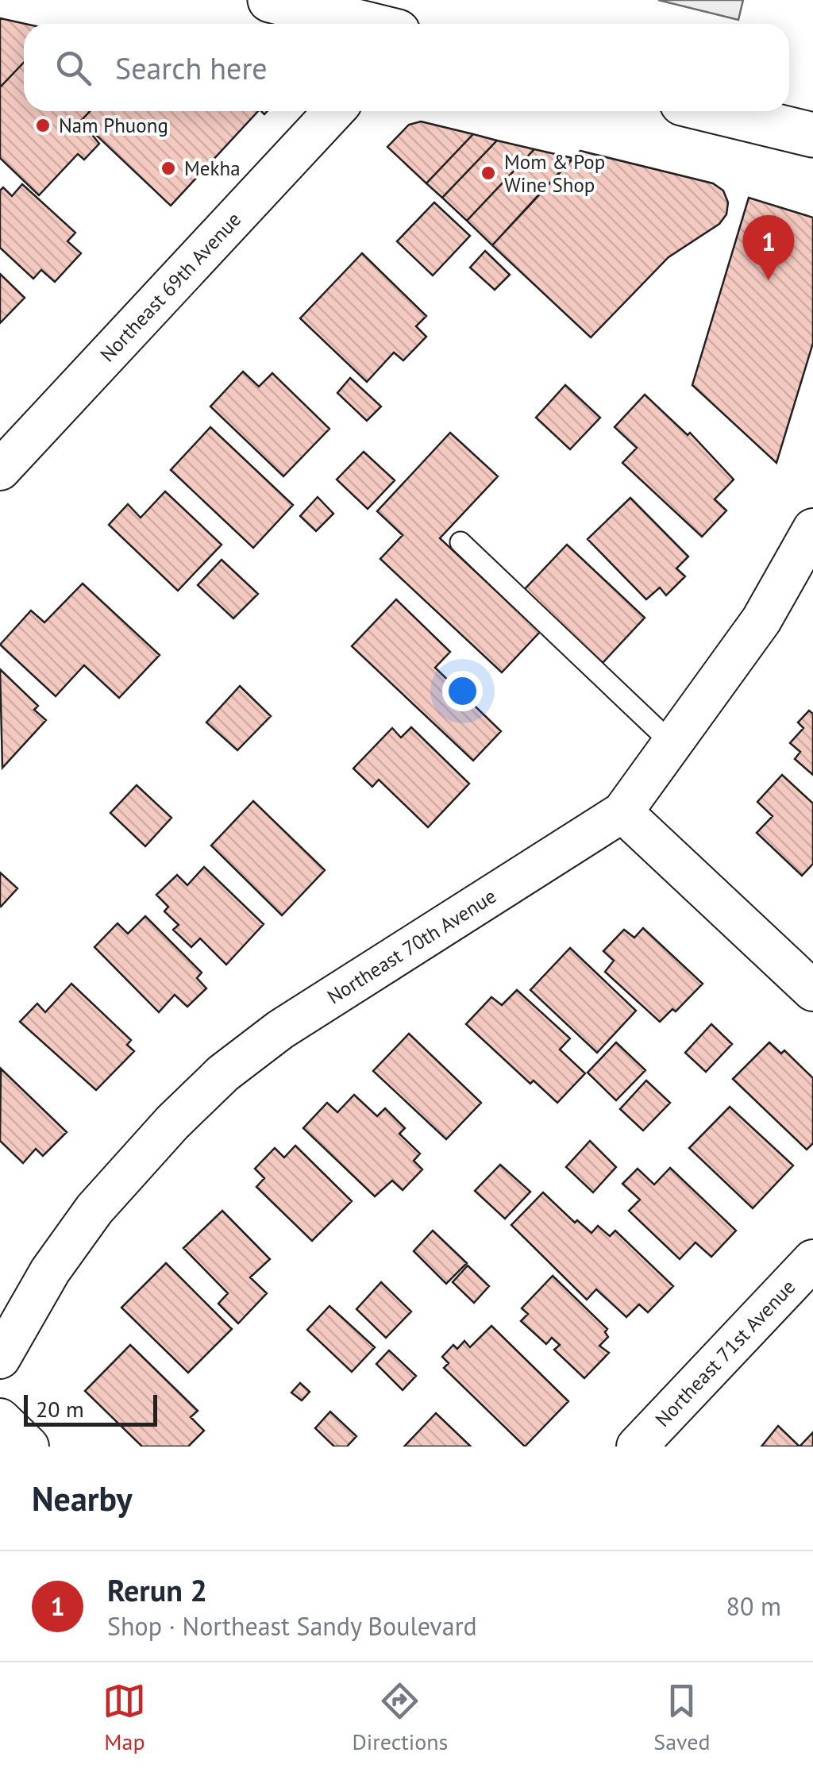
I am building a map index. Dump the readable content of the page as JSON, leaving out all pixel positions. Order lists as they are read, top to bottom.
{
  "streets": {
    "street": ["Northeast 69th Avenue", "Northeast 70th Avenue", "Northeast 71st Avenue"]
  },
  "places": ["Nam Phuong", "Mekha", "Mom & Pop Wine Shop"],
  "scale_bar": "20 m",
  "page": {
    "search": "Search here",
    "pins": "1",
    "scale": "20 m",
    "heading": "Nearby",
    "list": [
      {
        "mark": "1",
        "name": "Rerun 2",
        "note": "Shop · Northeast Sandy Boulevard",
        "value": "80 m"
      }
    ],
    "nav": ["Map", "Directions", "Saved"]
  }
}
